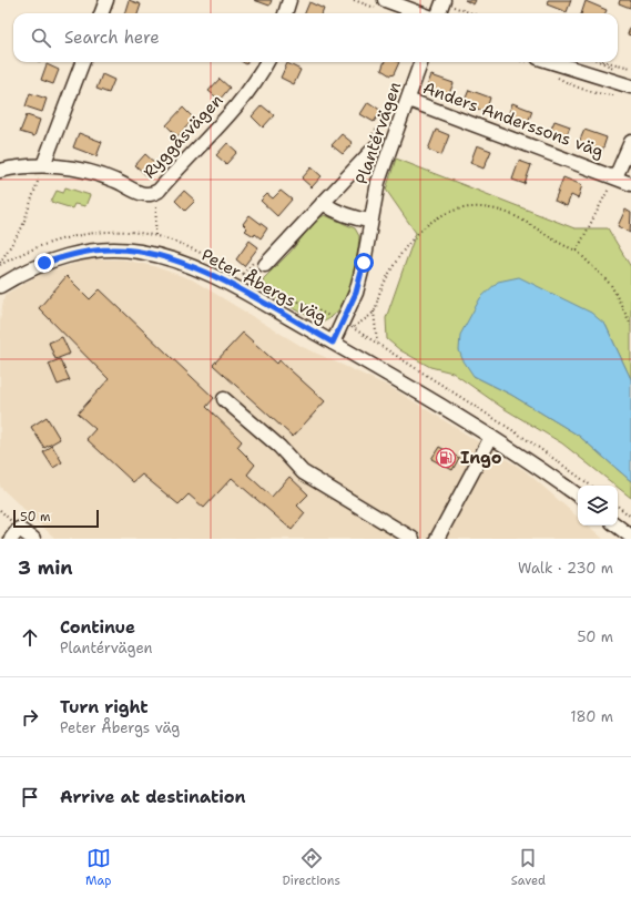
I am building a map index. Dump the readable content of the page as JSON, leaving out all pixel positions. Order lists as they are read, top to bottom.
{
  "streets": {
    "street": [
      "Anders Anderssons väg",
      "Plantérvägen",
      "Ryggåsvägen",
      "Peter Åbergs väg"
    ]
  },
  "crossings": [
    ["Anders Anderssons väg", "Plantérvägen"],
    ["Plantérvägen", "Peter Åbergs väg"]
  ],
  "places": {
    "fuel station": ["Ingo"]
  },
  "scale_bar": "50 m",
  "page": {
    "search": "Search here",
    "scale": "50 m",
    "heading": ["3 min", "Walk · 230 m"],
    "list": [
      ["Continue", "Plantérvägen", "50 m"],
      ["Turn right", "Peter Åbergs väg", "180 m"],
      "Arrive at destination"
    ],
    "nav": ["Map", "Directions", "Saved"]
  }
}
